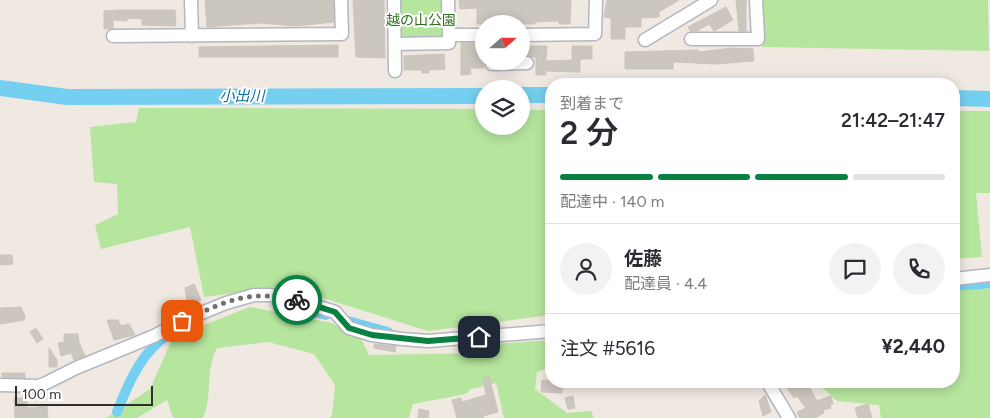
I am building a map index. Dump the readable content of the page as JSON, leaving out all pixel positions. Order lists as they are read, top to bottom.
{
  "water": ["小出川"],
  "parks": ["越の山公園"],
  "scale_bar": "100 m",
  "north": "right",
  "page": {
    "heading": ["2 分", "到着まで", "21:42–21:47"],
    "panel": [
      "佐藤",
      "配達員 · 4.4",
      "注文 #5616",
      "¥2,440"
    ],
    "bar": "配達中 · 140 m",
    "scale": "100 m"
  }
}
